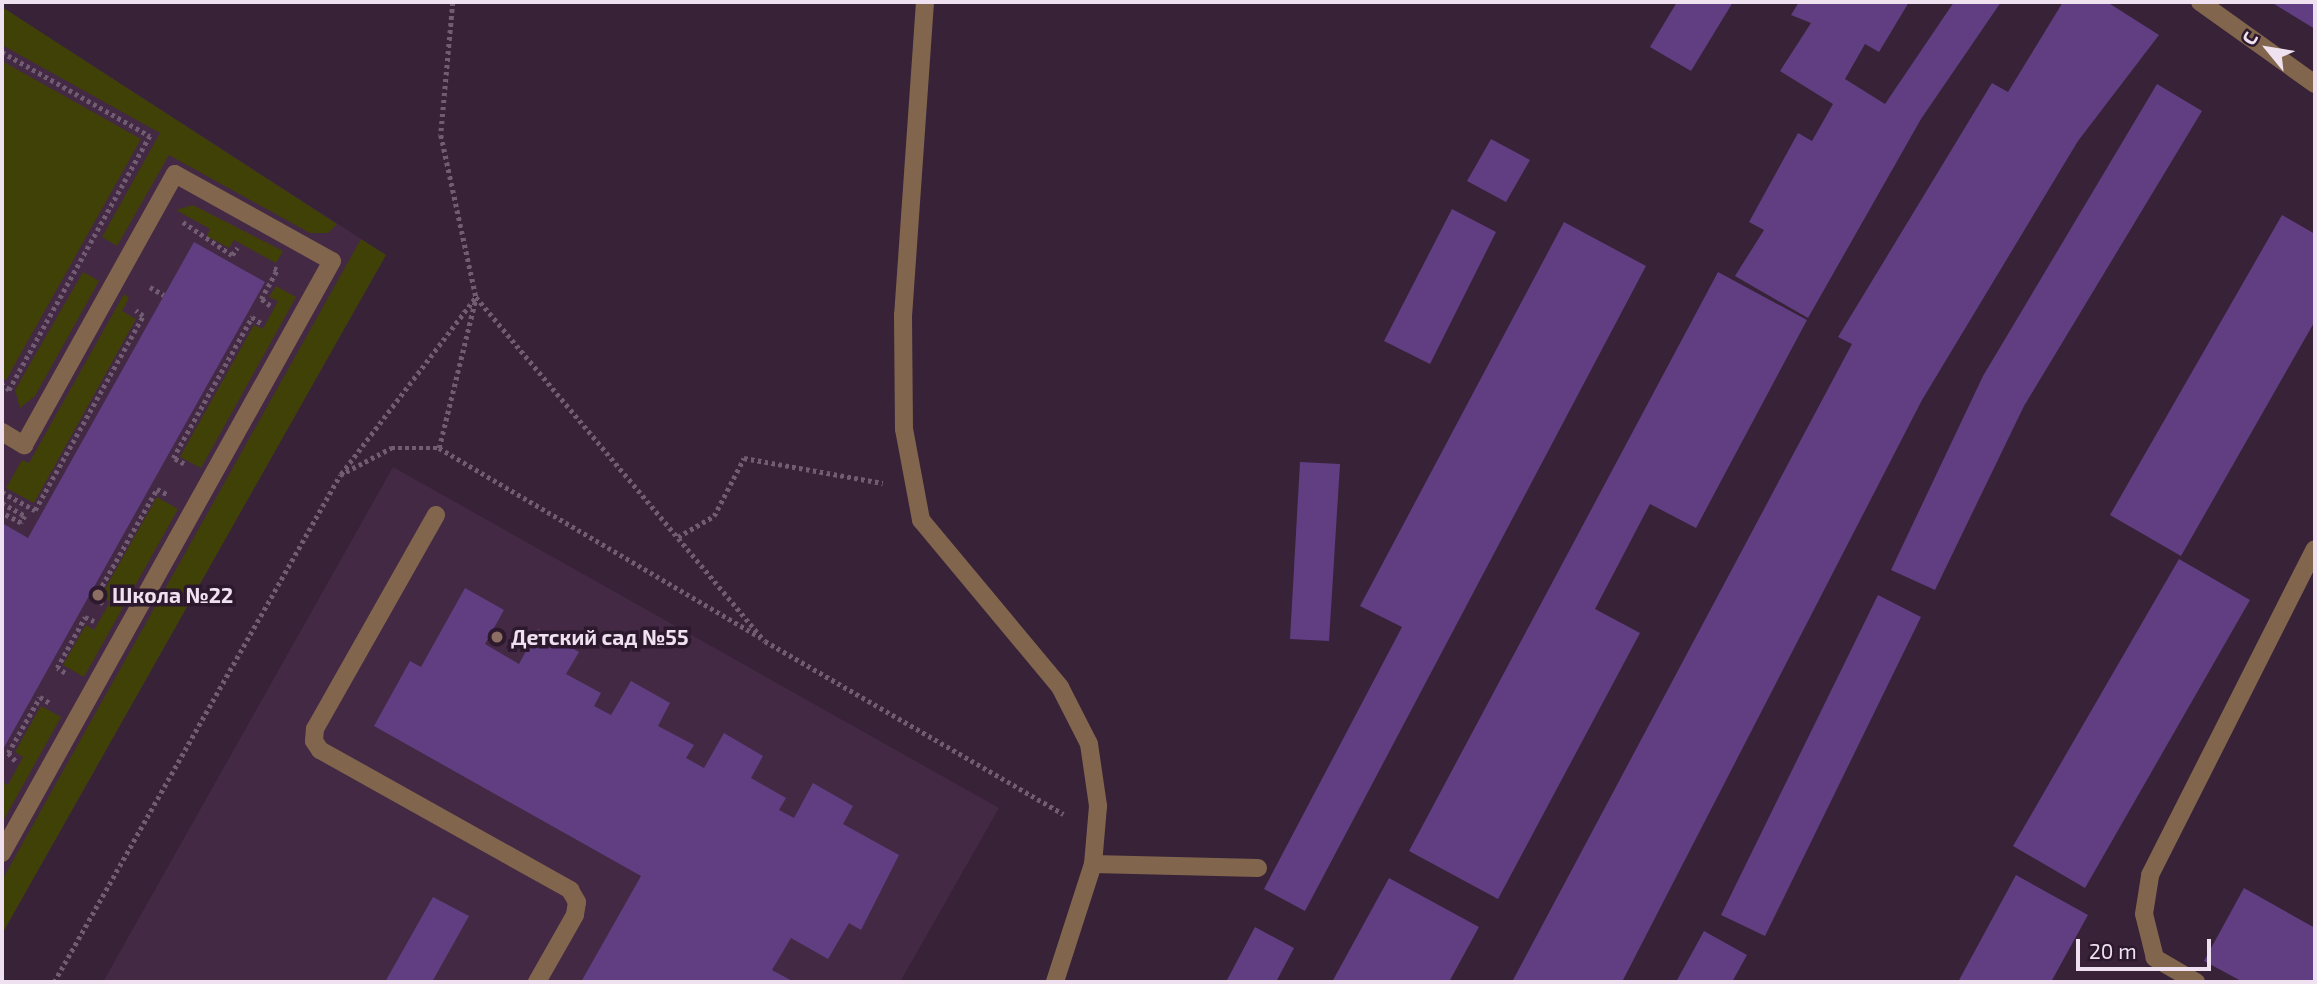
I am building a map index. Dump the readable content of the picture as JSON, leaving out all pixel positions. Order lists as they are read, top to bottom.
{
  "places": ["Школа №22", "Детский сад №55"],
  "scale_bar": "20 m",
  "north": "top left"
}
